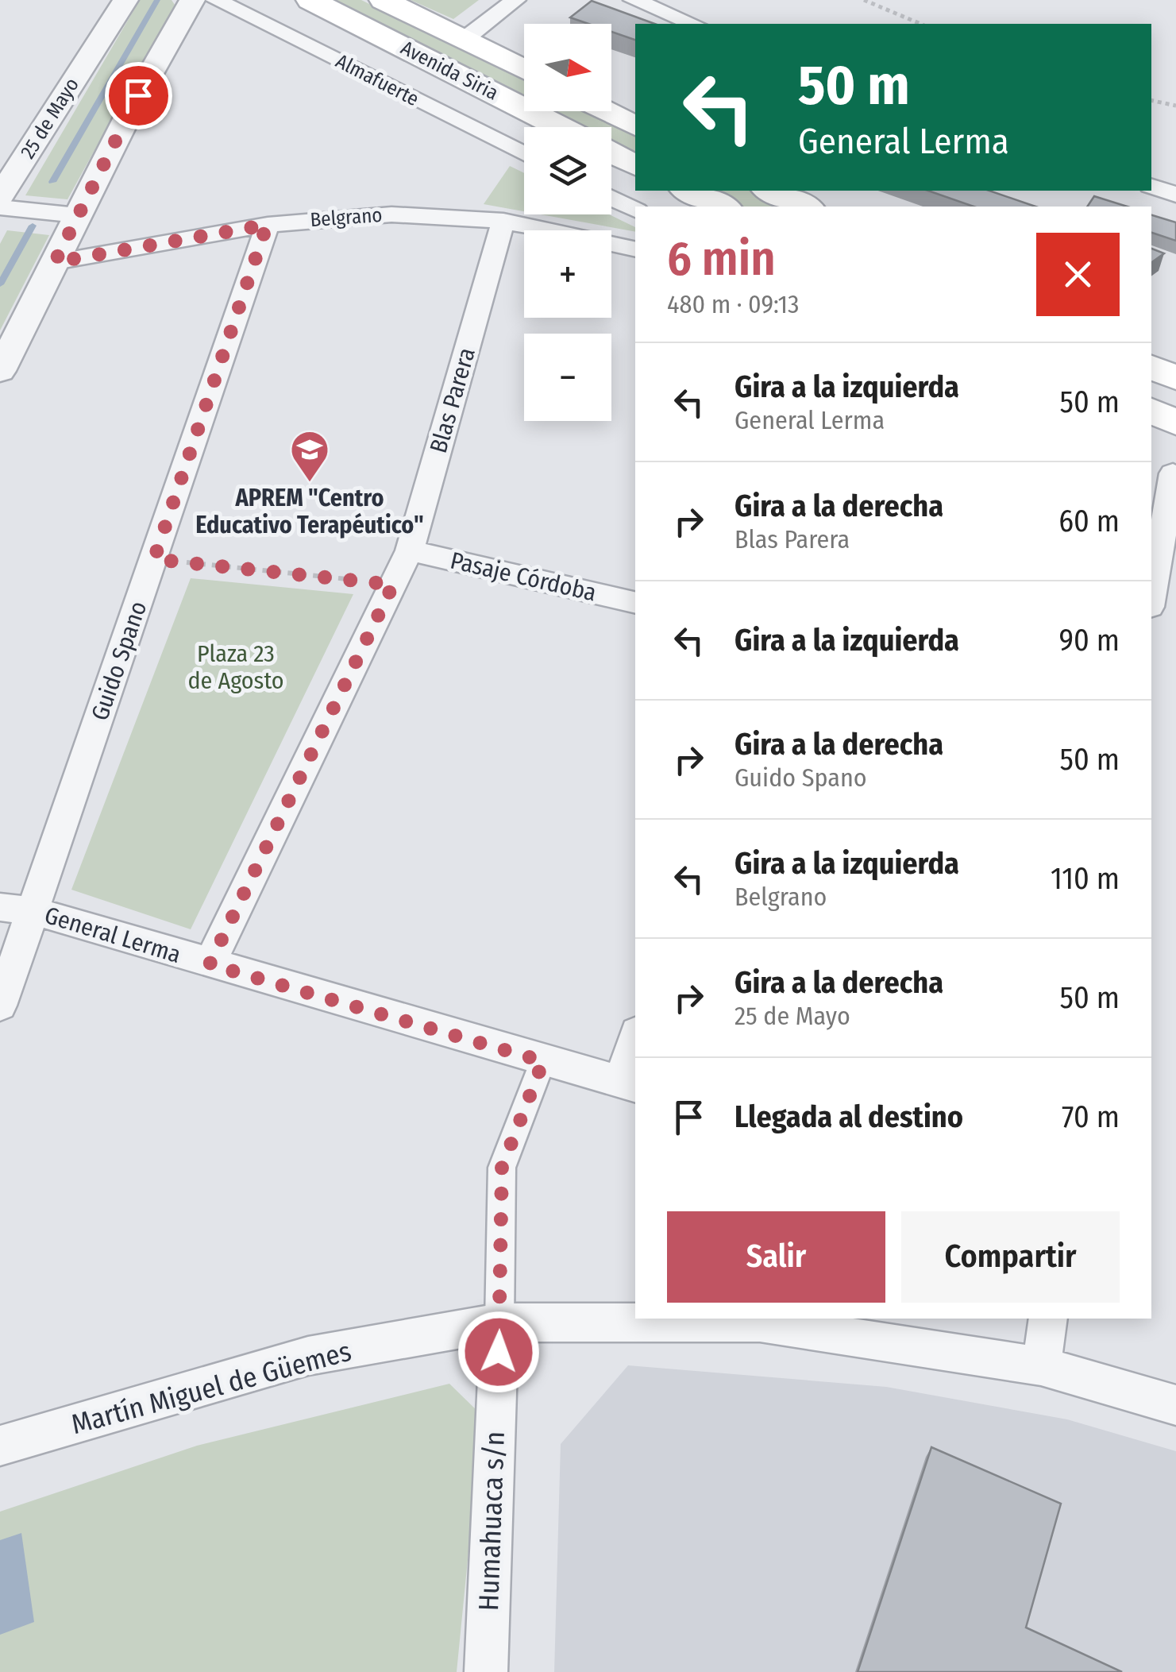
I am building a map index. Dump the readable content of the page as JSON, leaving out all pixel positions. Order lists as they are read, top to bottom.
{
  "streets": {
    "main road": ["Avenida Siria"],
    "street": [
      "Almafuerte",
      "25 de Mayo",
      "Belgrano",
      "Blas Parera",
      "Pasaje Córdoba",
      "Guido Spano",
      "General Lerma",
      "Martín Miguel de Güemes",
      "Humahuaca s/n"
    ]
  },
  "crossings": [
    ["Belgrano", "Blas Parera"],
    ["Belgrano", "Guido Spano"],
    ["Blas Parera", "Pasaje Córdoba"],
    ["Blas Parera", "General Lerma"],
    ["Guido Spano", "General Lerma"],
    ["Martín Miguel de Güemes", "Humahuaca s/n"]
  ],
  "parks": ["Plaza 23 de Agosto"],
  "places": {
    "school or university": ["APREM \"Centro Educativo Terapéutico\""]
  },
  "north": "right",
  "page": {
    "map_buttons": ["+", "−"],
    "turn": ["50 m", "General Lerma"],
    "heading": ["6 min", "480 m · 09:13"],
    "list": [
      {
        "name": "Gira a la izquierda",
        "note": "General Lerma",
        "value": "50 m"
      },
      {
        "name": "Gira a la derecha",
        "note": "Blas Parera",
        "value": "60 m"
      },
      {
        "name": "Gira a la izquierda",
        "value": "90 m"
      },
      {
        "name": "Gira a la derecha",
        "note": "Guido Spano",
        "value": "50 m"
      },
      {
        "name": "Gira a la izquierda",
        "note": "Belgrano",
        "value": "110 m"
      },
      {
        "name": "Gira a la derecha",
        "note": "25 de Mayo",
        "value": "50 m"
      },
      {
        "name": "Llegada al destino",
        "value": "70 m"
      }
    ],
    "buttons": ["Salir", "Compartir"]
  }
}
